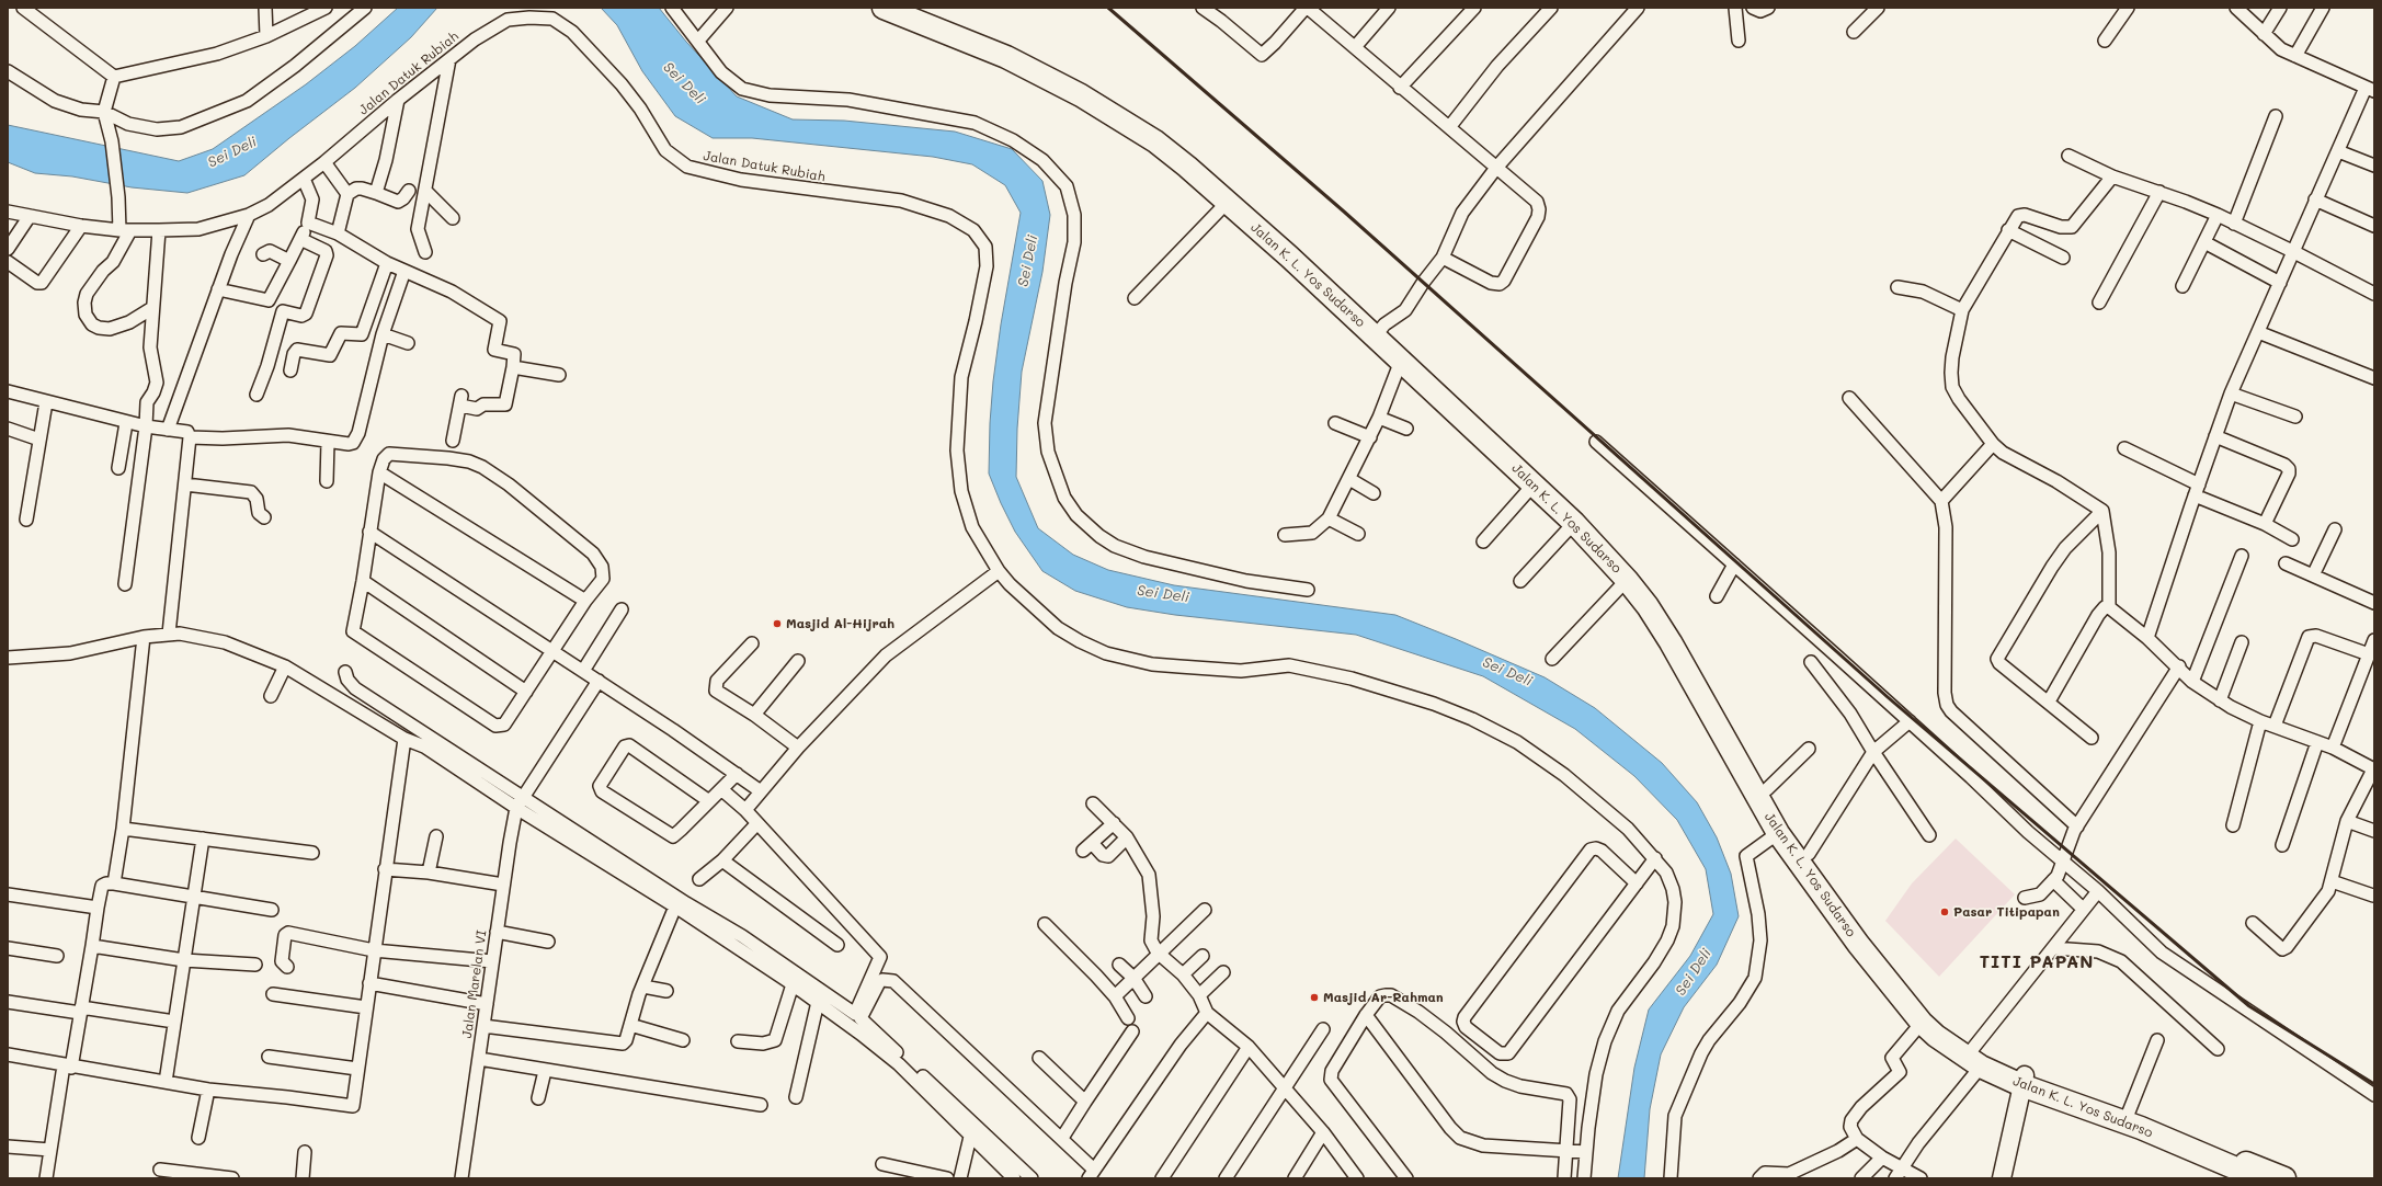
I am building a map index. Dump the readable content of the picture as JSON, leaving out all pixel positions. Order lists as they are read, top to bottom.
{
  "streets": {
    "highway": ["Jalan K. L. Yos Sudarso"],
    "street": ["Jalan Datuk Rubiah", "Jalan Marelan VI"]
  },
  "districts": ["TITI PAPAN"],
  "water": ["Sei Deli"],
  "places": ["Masjid Al-Hijrah", "Pasar Titipapan", "Masjid Ar-Rahman"]
}
